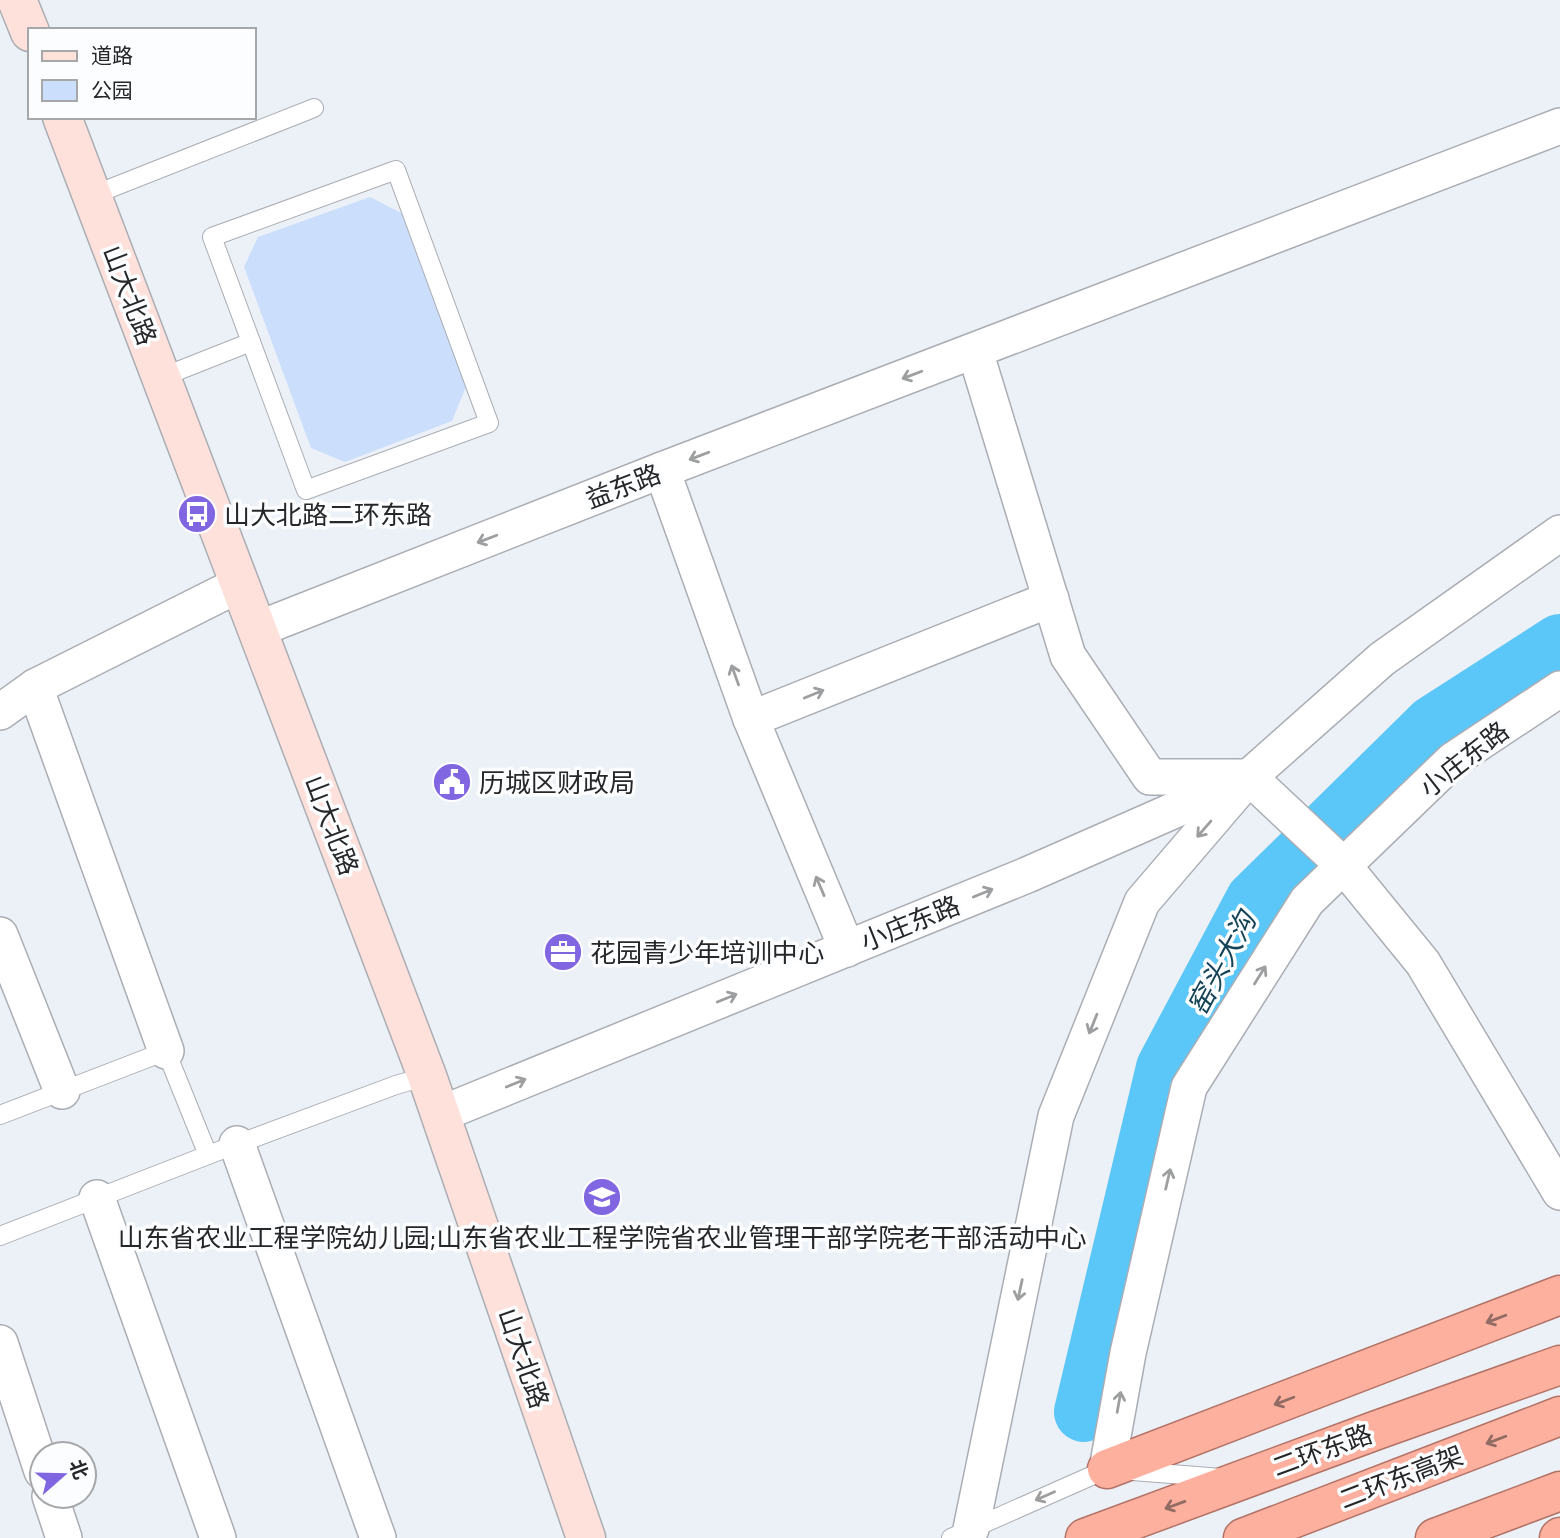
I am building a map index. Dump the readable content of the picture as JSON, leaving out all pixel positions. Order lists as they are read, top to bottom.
{
  "streets": {
    "highway": ["二环东路", "二环东高架"],
    "main road": ["山大北路"],
    "street": ["益东路", "小庄东路"]
  },
  "crossings": [
    ["山大北路", "益东路"],
    ["山大北路", "小庄东路"]
  ],
  "one_way": ["小庄东路"],
  "water": ["窑头大沟"],
  "places": {
    "bus stop": ["山大北路二环东路"],
    "public building": ["历城区财政局"],
    "office": ["花园青少年培训中心"],
    "school or university": ["山东省农业工程学院幼儿园;山东省农业工程学院省农业管理干部学院老干部活动中心"]
  },
  "legend": ["道路", "公园"],
  "north": "right"
}
